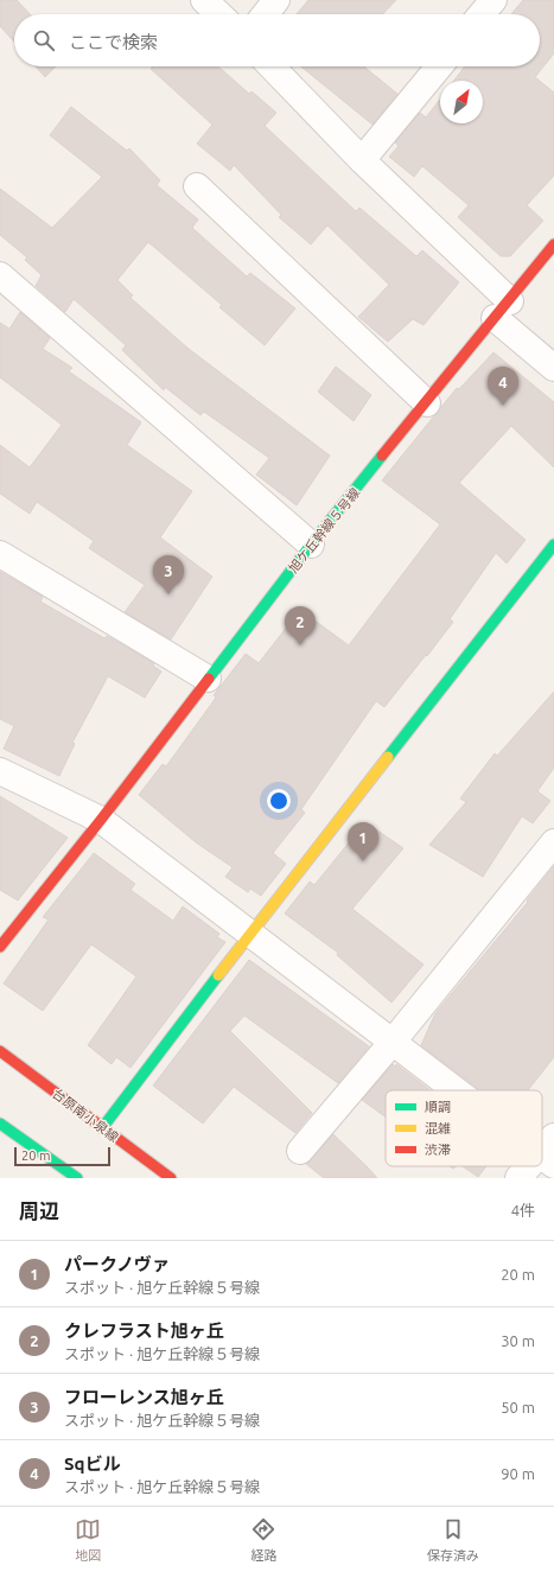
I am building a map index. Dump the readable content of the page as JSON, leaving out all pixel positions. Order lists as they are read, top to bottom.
{
  "streets": {
    "street": ["旭ケ丘幹線５号線", "台原南小泉線"]
  },
  "legend": ["順調", "混雑", "渋滞"],
  "scale_bar": "20 m",
  "north": "top right",
  "page": {
    "search": "ここで検索",
    "pins": [
      "4",
      "3",
      "2",
      "1"
    ],
    "scale": "20 m",
    "heading": ["周辺", "4件"],
    "list": [
      {
        "mark": "1",
        "name": "パークノヴァ",
        "note": "スポット · 旭ケ丘幹線５号線",
        "value": "20 m"
      },
      {
        "mark": "2",
        "name": "クレフラスト旭ヶ丘",
        "note": "スポット · 旭ケ丘幹線５号線",
        "value": "30 m"
      },
      {
        "mark": "3",
        "name": "フローレンス旭ヶ丘",
        "note": "スポット · 旭ケ丘幹線５号線",
        "value": "50 m"
      },
      {
        "mark": "4",
        "name": "Sqビル",
        "note": "スポット · 旭ケ丘幹線５号線",
        "value": "90 m"
      }
    ],
    "nav": ["地図", "経路", "保存済み"]
  }
}
